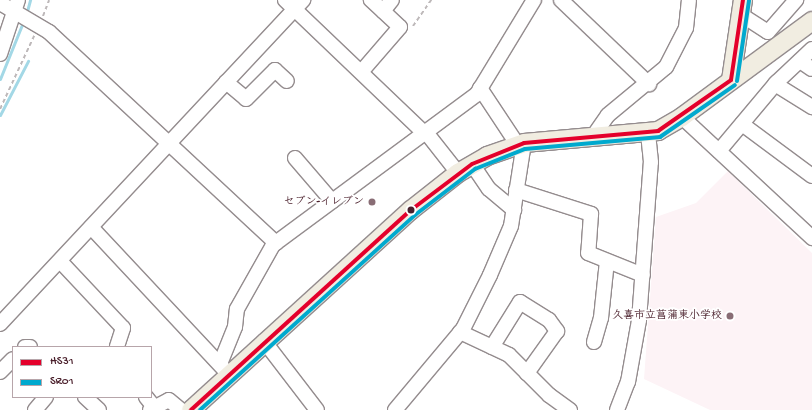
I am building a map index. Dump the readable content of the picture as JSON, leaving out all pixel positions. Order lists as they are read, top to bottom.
{
  "places": ["セブン-イレブン", "久喜市立菖蒲東小学校"],
  "lines": ["transit line HS31", "transit line SR01"],
  "legend": ["HS31", "SR01"]
}
